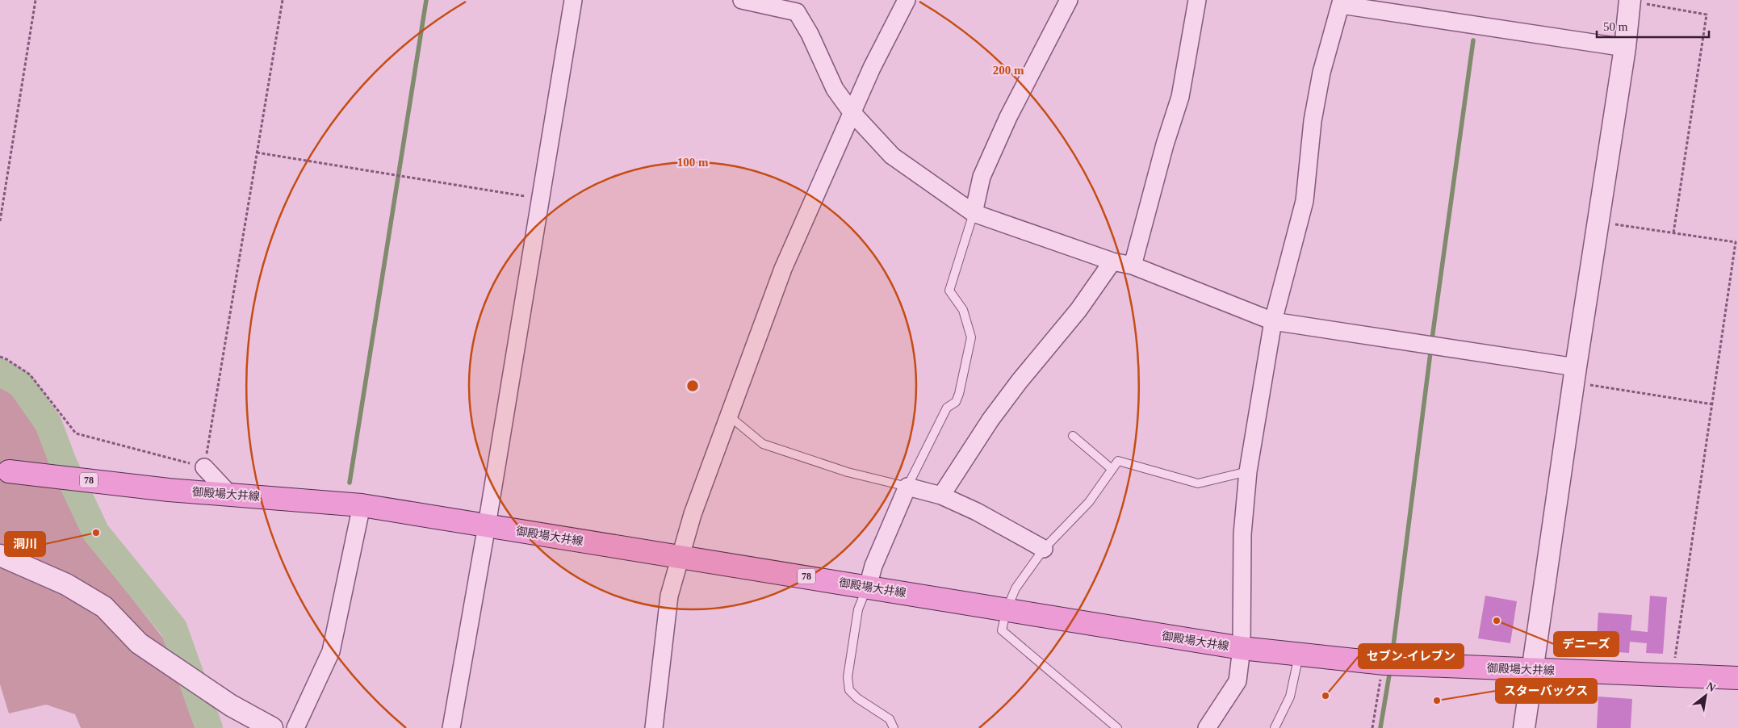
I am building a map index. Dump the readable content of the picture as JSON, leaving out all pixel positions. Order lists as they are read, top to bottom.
{
  "streets": {
    "main road": ["78", "御殿場大井線"]
  },
  "places": [
    "洞川",
    "デニーズ",
    "セブン-イレブン",
    "スターバックス"
  ],
  "scale_bar": "50 m",
  "north": "top right",
  "rings": ["200 m", "100 m"]
}
